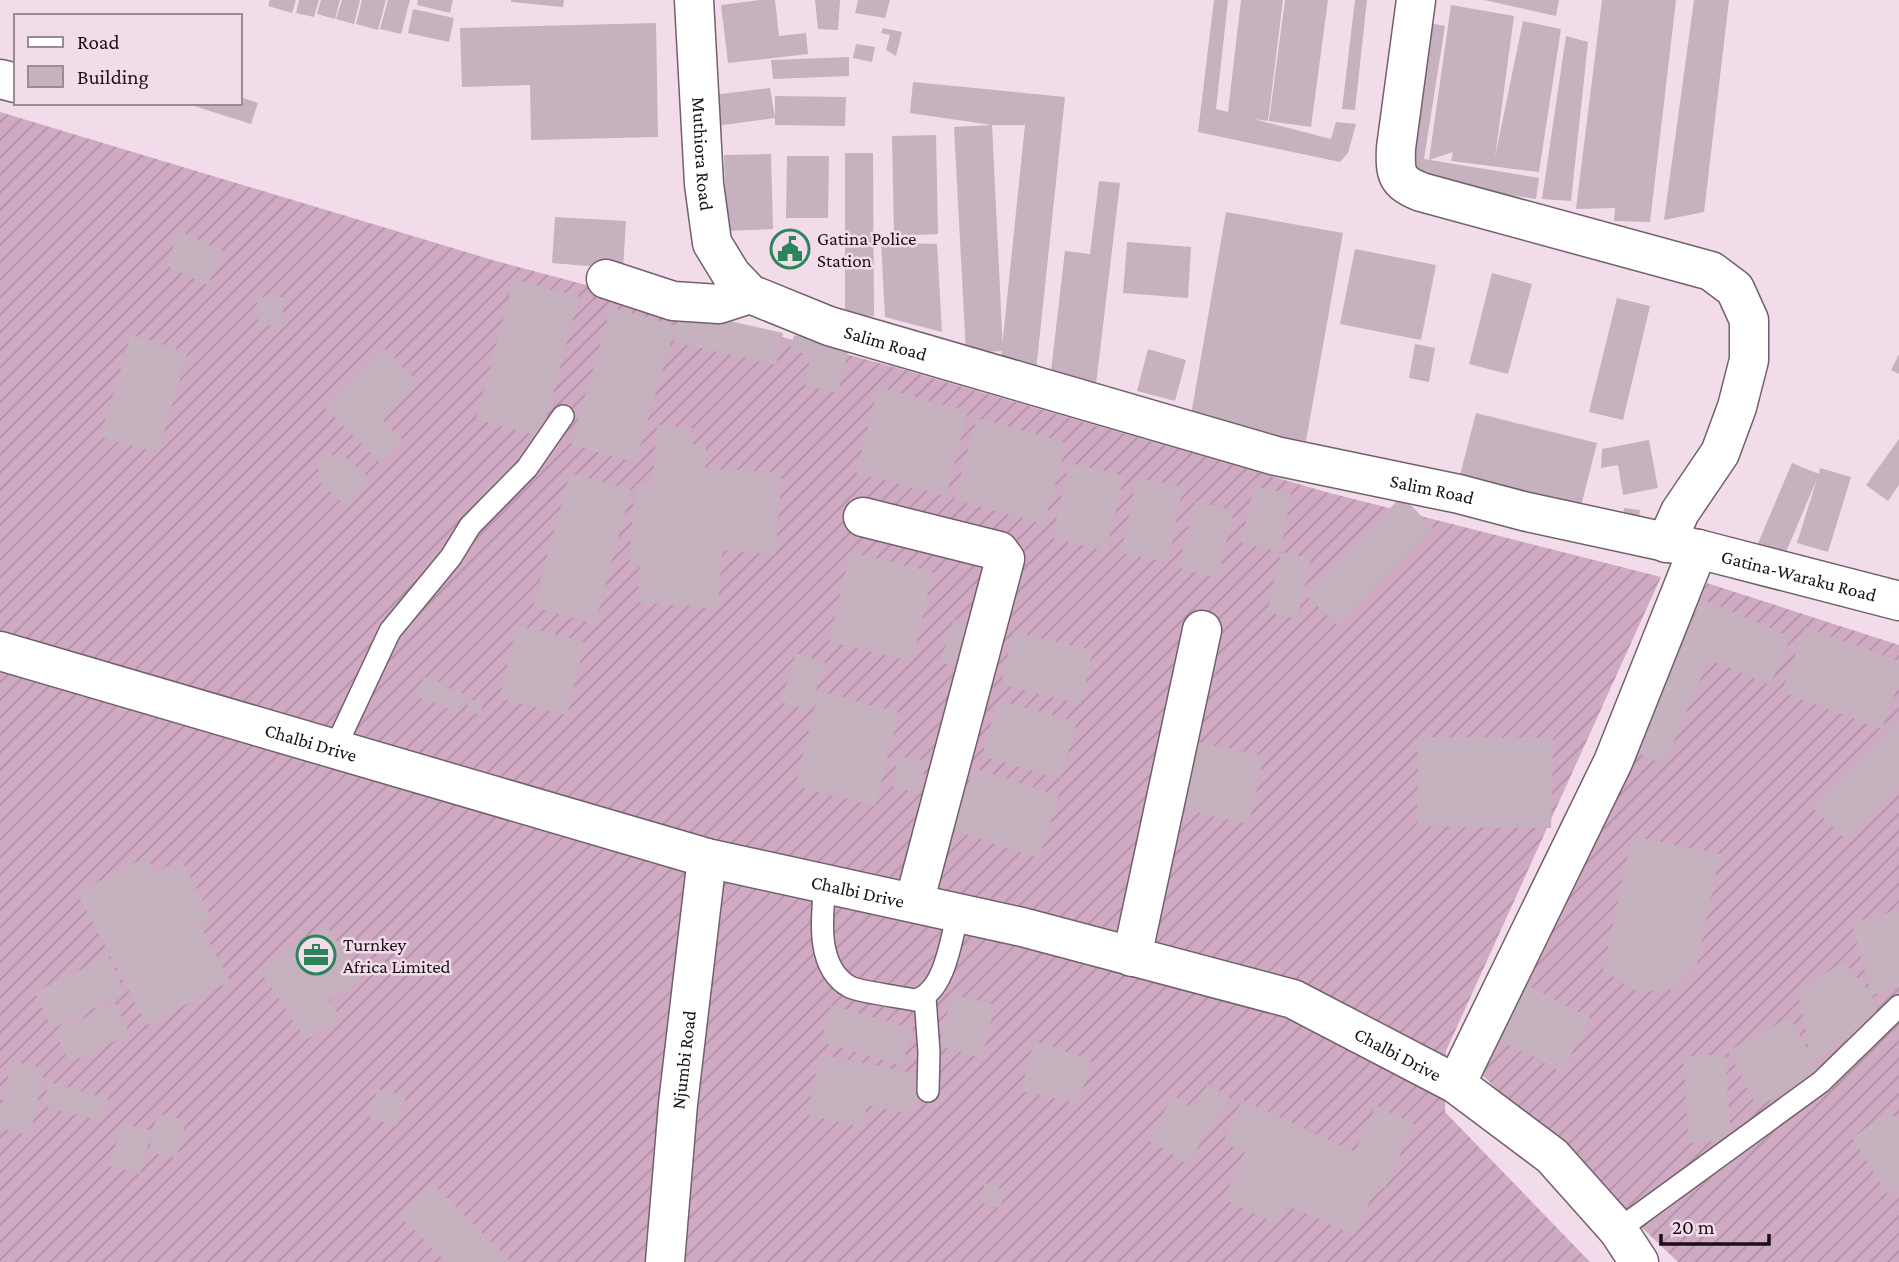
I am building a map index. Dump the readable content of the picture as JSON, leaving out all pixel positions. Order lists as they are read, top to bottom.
{
  "streets": {
    "street": [
      "Muthiora Road",
      "Salim Road",
      "Gatina-Waraku Road",
      "Chalbi Drive",
      "Njumbi Road"
    ]
  },
  "crossings": [
    ["Muthiora Road", "Salim Road"],
    ["Salim Road", "Gatina-Waraku Road"],
    ["Chalbi Drive", "Njumbi Road"]
  ],
  "places": {
    "public building": ["Gatina Police Station"],
    "office": ["Turnkey Africa Limited"]
  },
  "legend": ["Road", "Building"],
  "scale_bar": "20 m"
}
